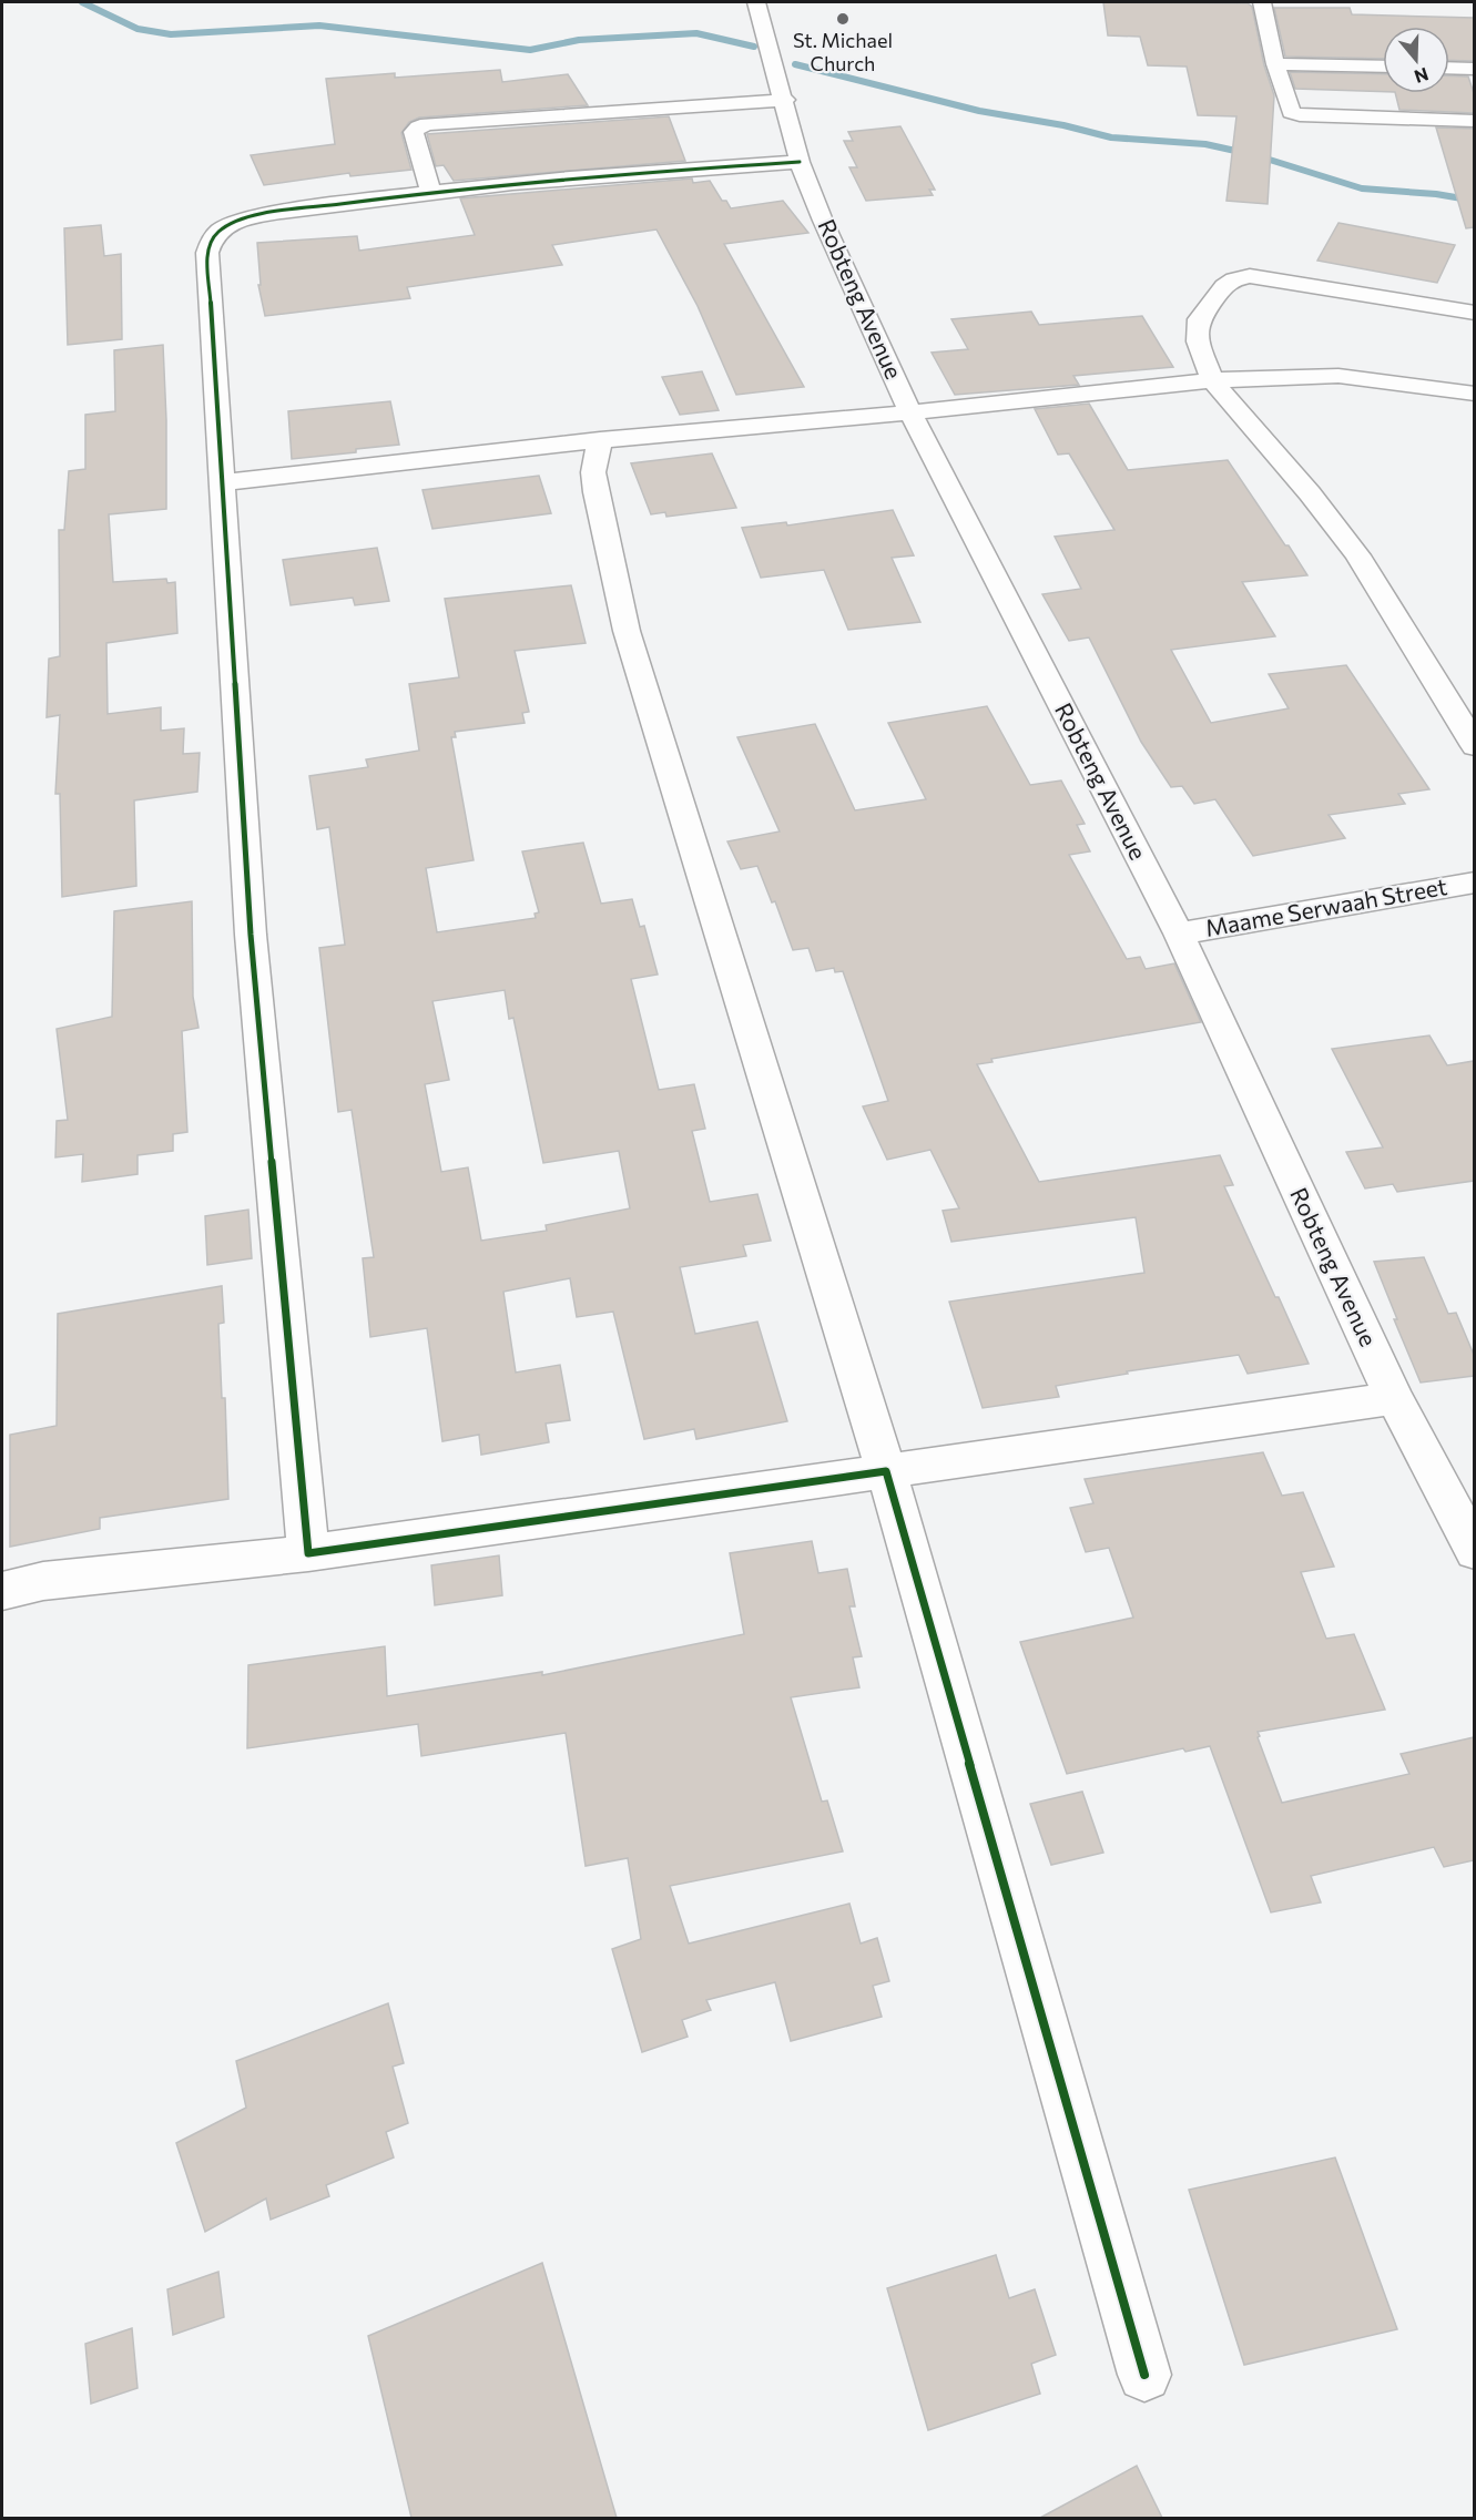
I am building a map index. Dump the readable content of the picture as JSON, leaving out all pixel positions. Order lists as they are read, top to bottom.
{
  "streets": {
    "street": ["Robteng Avenue", "Maame Serwaah Street"]
  },
  "crossings": [
    ["Robteng Avenue", "Maame Serwaah Street"]
  ],
  "places": ["St. Michael Church"],
  "north": "bottom"
}
